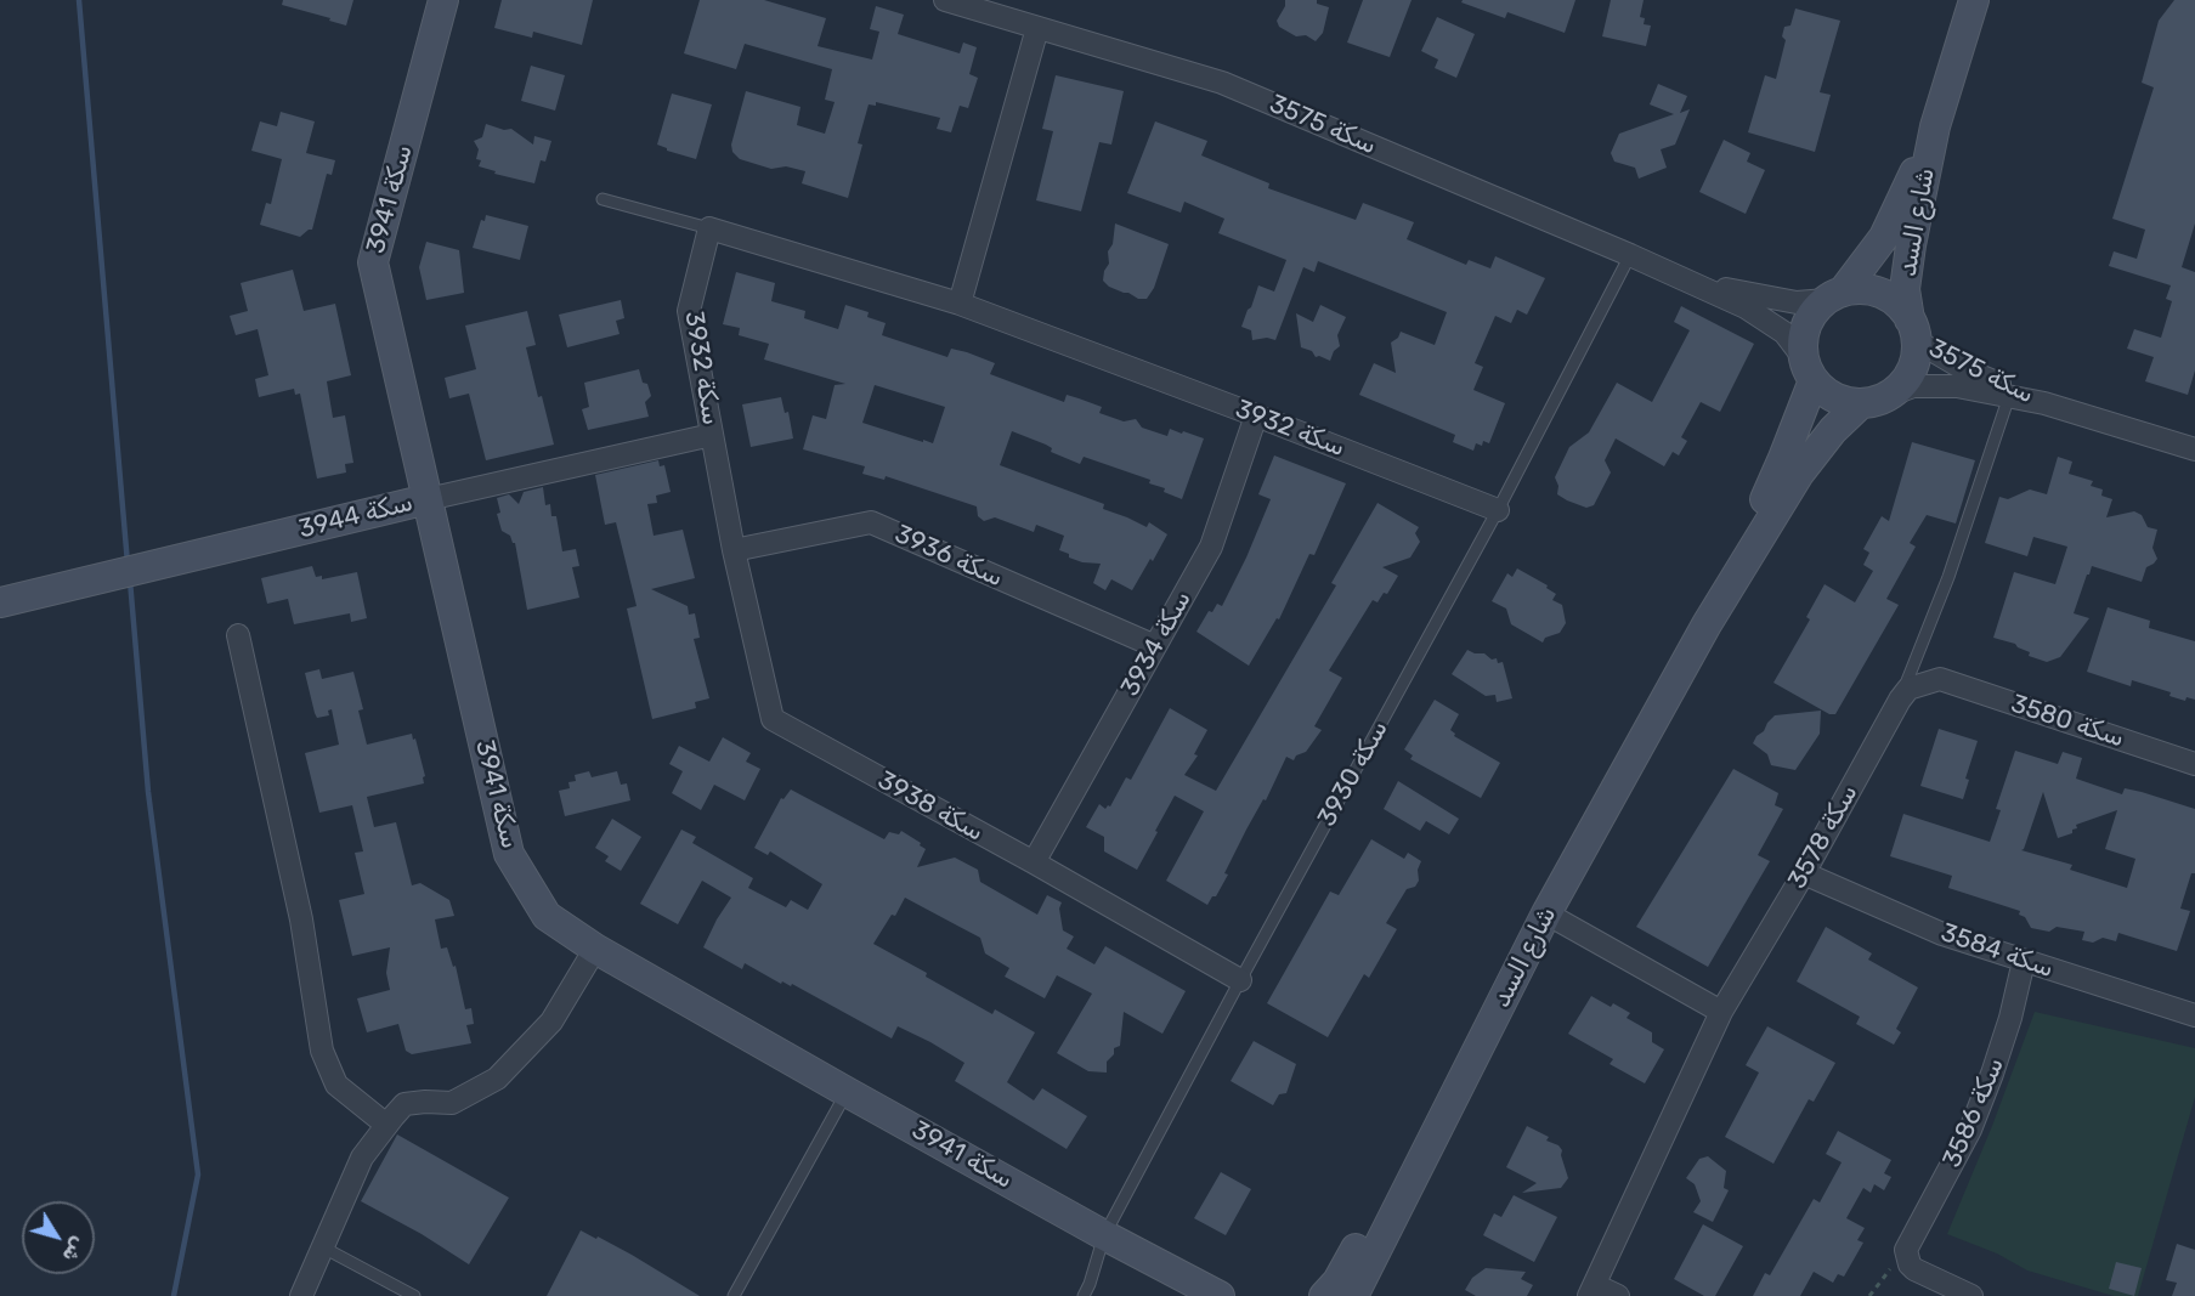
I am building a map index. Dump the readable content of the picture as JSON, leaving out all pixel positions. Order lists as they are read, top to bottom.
{
  "streets": {
    "street": [
      "سكة 3575",
      "سكة 3941",
      "شارع السد",
      "سكة 3932",
      "سكة 3944",
      "سكة 3936",
      "سكة 3934",
      "سكة 3580",
      "سكة 3938",
      "سكة 3578",
      "سكة 3584",
      "سكة 3586"
    ],
    "lane": ["سكة 3930"]
  },
  "crossings": [
    ["سكة 3575", "شارع السد"],
    ["سكة 3575", "سكة 3930"],
    ["سكة 3941", "سكة 3944"],
    ["سكة 3941", "سكة 3930"],
    ["سكة 3932", "سكة 3944"],
    ["سكة 3932", "سكة 3936"],
    ["سكة 3932", "سكة 3934"],
    ["سكة 3932", "سكة 3930"],
    ["سكة 3932", "سكة 3938"],
    ["سكة 3936", "سكة 3934"],
    ["سكة 3936", "سكة 3938"],
    ["سكة 3934", "سكة 3938"],
    ["سكة 3580", "سكة 3578"],
    ["سكة 3930", "سكة 3938"],
    ["سكة 3578", "سكة 3584"],
    ["سكة 3584", "سكة 3586"]
  ],
  "north": "bottom right"
}
